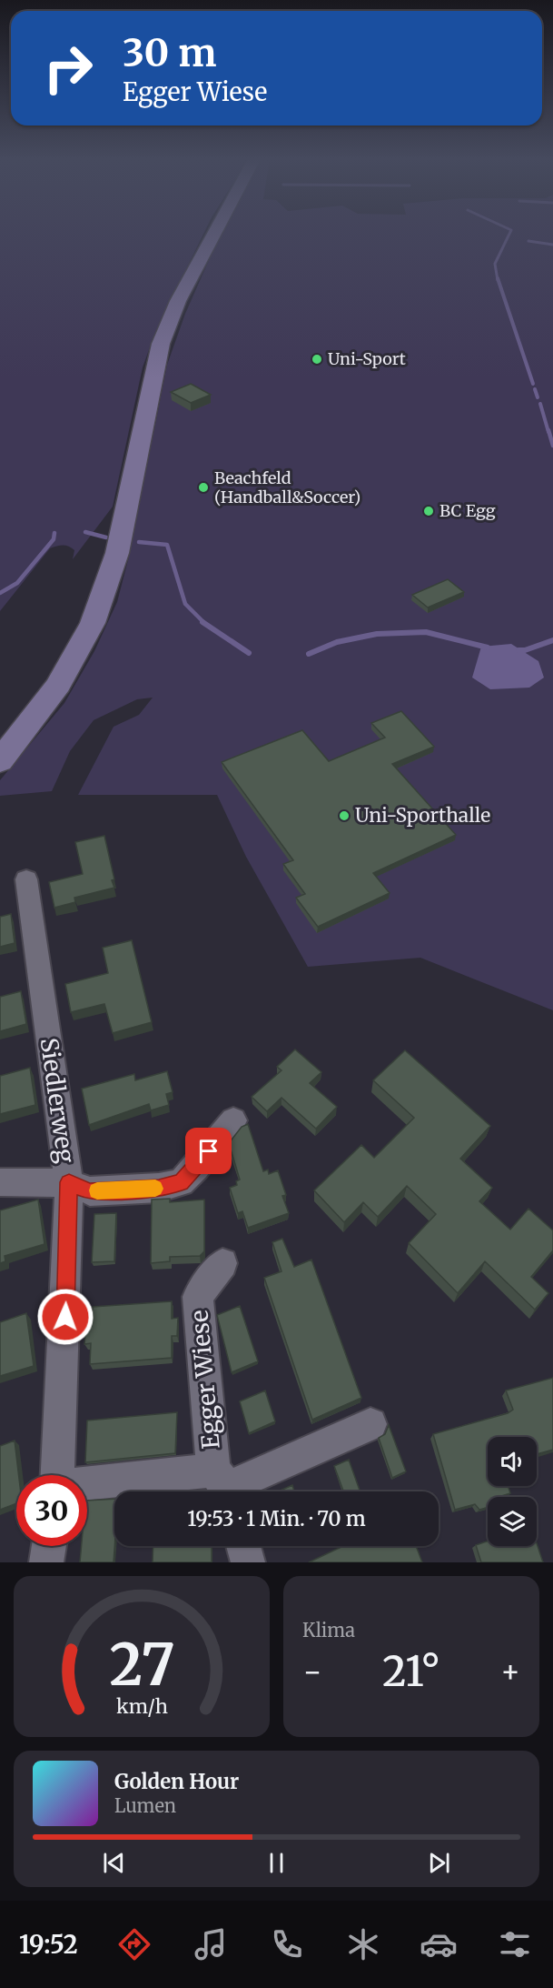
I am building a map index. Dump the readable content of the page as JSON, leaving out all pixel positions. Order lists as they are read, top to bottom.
{
  "streets": {
    "street": ["Siedlerweg", "Egger Wiese"]
  },
  "places": [
    "Uni-Sport",
    "Beachfeld (Handball&Soccer)",
    "BC Egg",
    "Uni-Sporthalle"
  ],
  "page": {
    "turn": ["30 m", "Egger Wiese"],
    "limit": "30",
    "trip": "19:53 · 1 Min. · 70 m",
    "tile": "Klima",
    "heat": ["−", "21°", "+"],
    "song": ["Golden Hour", "Lumen"],
    "tabs": "19:52",
    "gauge": ["27", "km/h"]
  }
}
